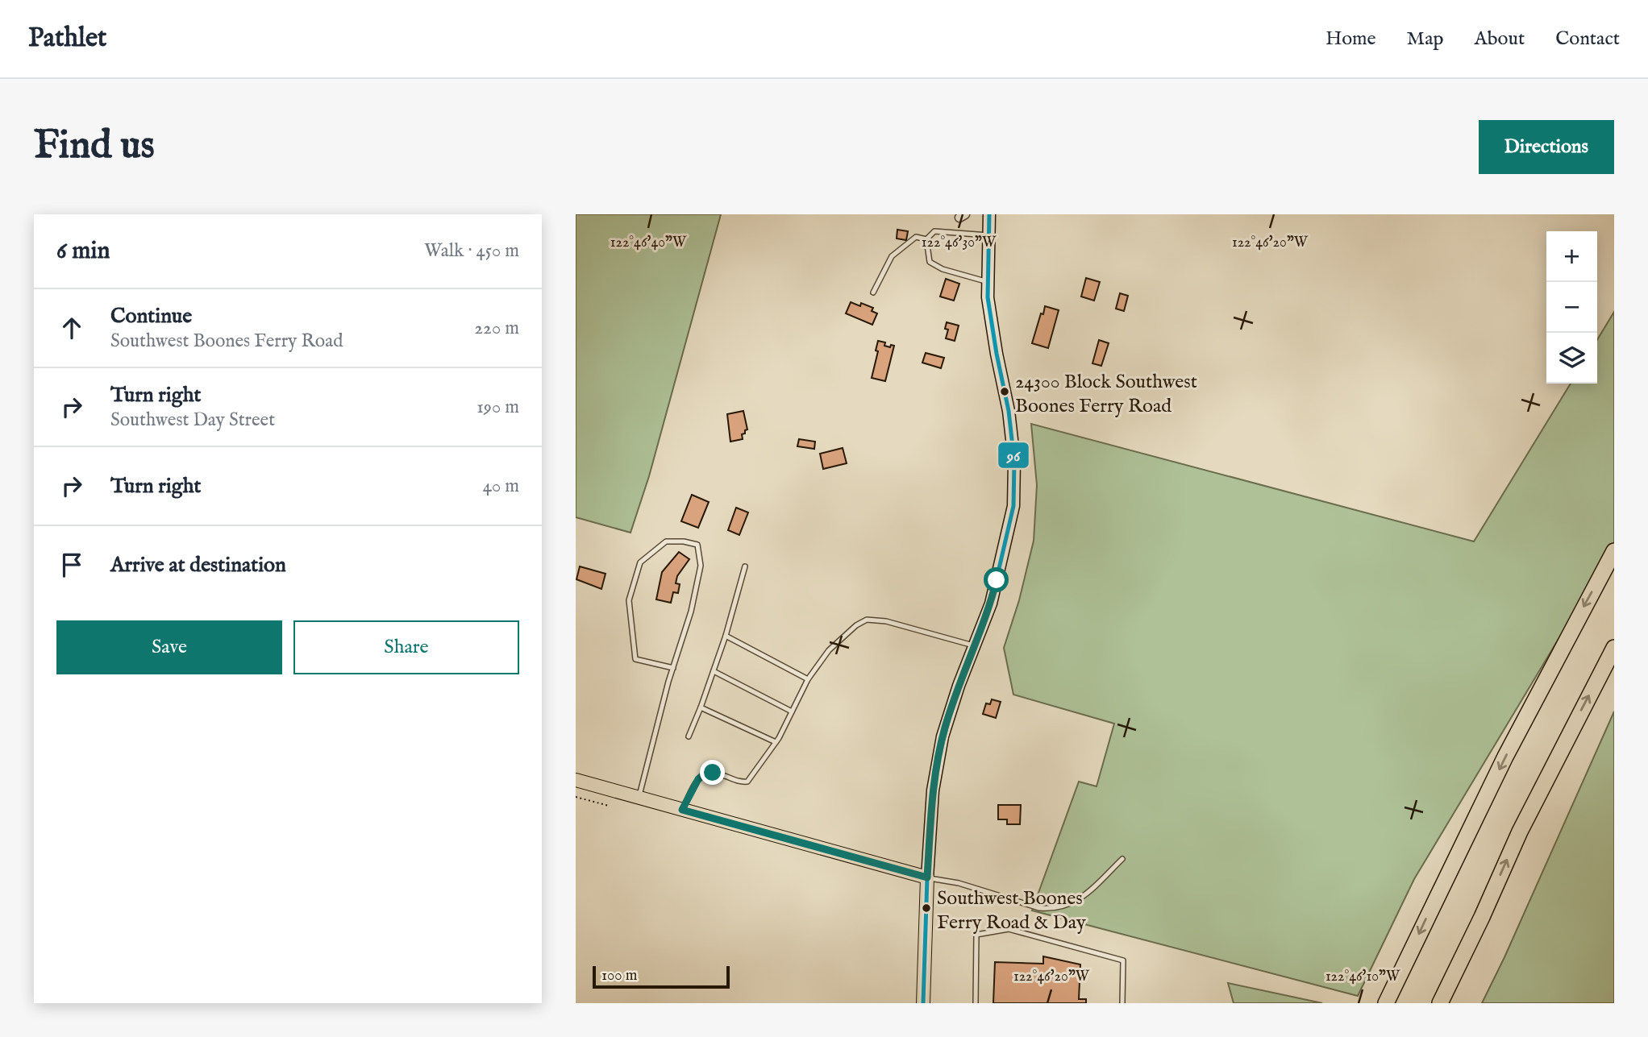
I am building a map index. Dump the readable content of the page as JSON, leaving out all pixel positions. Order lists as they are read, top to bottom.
{
  "places": ["24300 Block Southwest Boones Ferry Road", "Southwest Boones Ferry Road & Day"],
  "lines": ["transit line 96"],
  "scale_bar": "100 m",
  "page": {
    "header": "Pathlet",
    "nav": [
      "Home",
      "Map",
      "About",
      "Contact"
    ],
    "buttons": [
      "Directions",
      ["Save", "Share"]
    ],
    "title": "Find us",
    "heading": ["6 min", "Walk · 450 m"],
    "map_buttons": ["+", "−"],
    "list": [
      ["Continue", "Southwest Boones Ferry Road", "220 m"],
      ["Turn right", "Southwest Day Street", "190 m"],
      ["Turn right", "40 m"],
      "Arrive at destination"
    ],
    "scale": "100 m"
  },
  "coordinates": [
    "122°46'40\"W",
    "122°46'30\"W",
    "122°46'20\"W",
    "122°46'10\"W"
  ]
}
